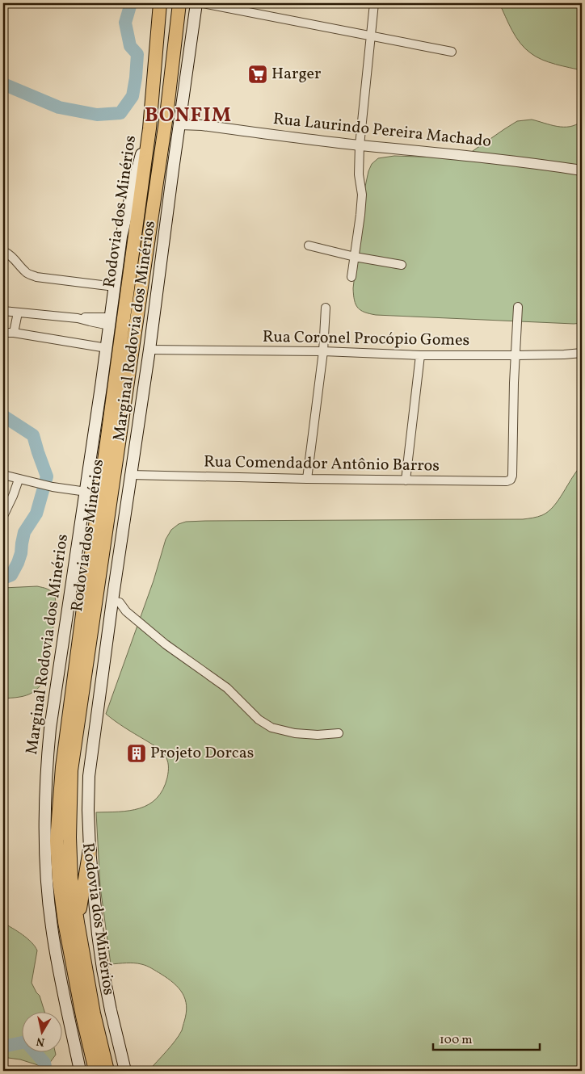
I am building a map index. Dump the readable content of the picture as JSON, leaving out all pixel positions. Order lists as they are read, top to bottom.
{
  "streets": {
    "main road": ["Rodovia dos Minérios", "Marginal Rodovia dos Minérios"],
    "street": ["Rua Laurindo Pereira Machado", "Rua Coronel Procópio Gomes", "Rua Comendador Antônio Barros"]
  },
  "crossings": [
    ["Rua Laurindo Pereira Machado", "Marginal Rodovia dos Minérios"],
    ["Rodovia dos Minérios", "Marginal Rodovia dos Minérios"],
    ["Marginal Rodovia dos Minérios", "Rua Coronel Procópio Gomes"],
    ["Marginal Rodovia dos Minérios", "Rua Comendador Antônio Barros"],
    ["Rua Coronel Procópio Gomes", "Rua Comendador Antônio Barros"]
  ],
  "districts": ["BONFIM"],
  "places": {
    "supermarket": ["Harger"],
    "building": ["Projeto Dorcas"]
  },
  "scale_bar": "100 m",
  "north": "bottom"
}
